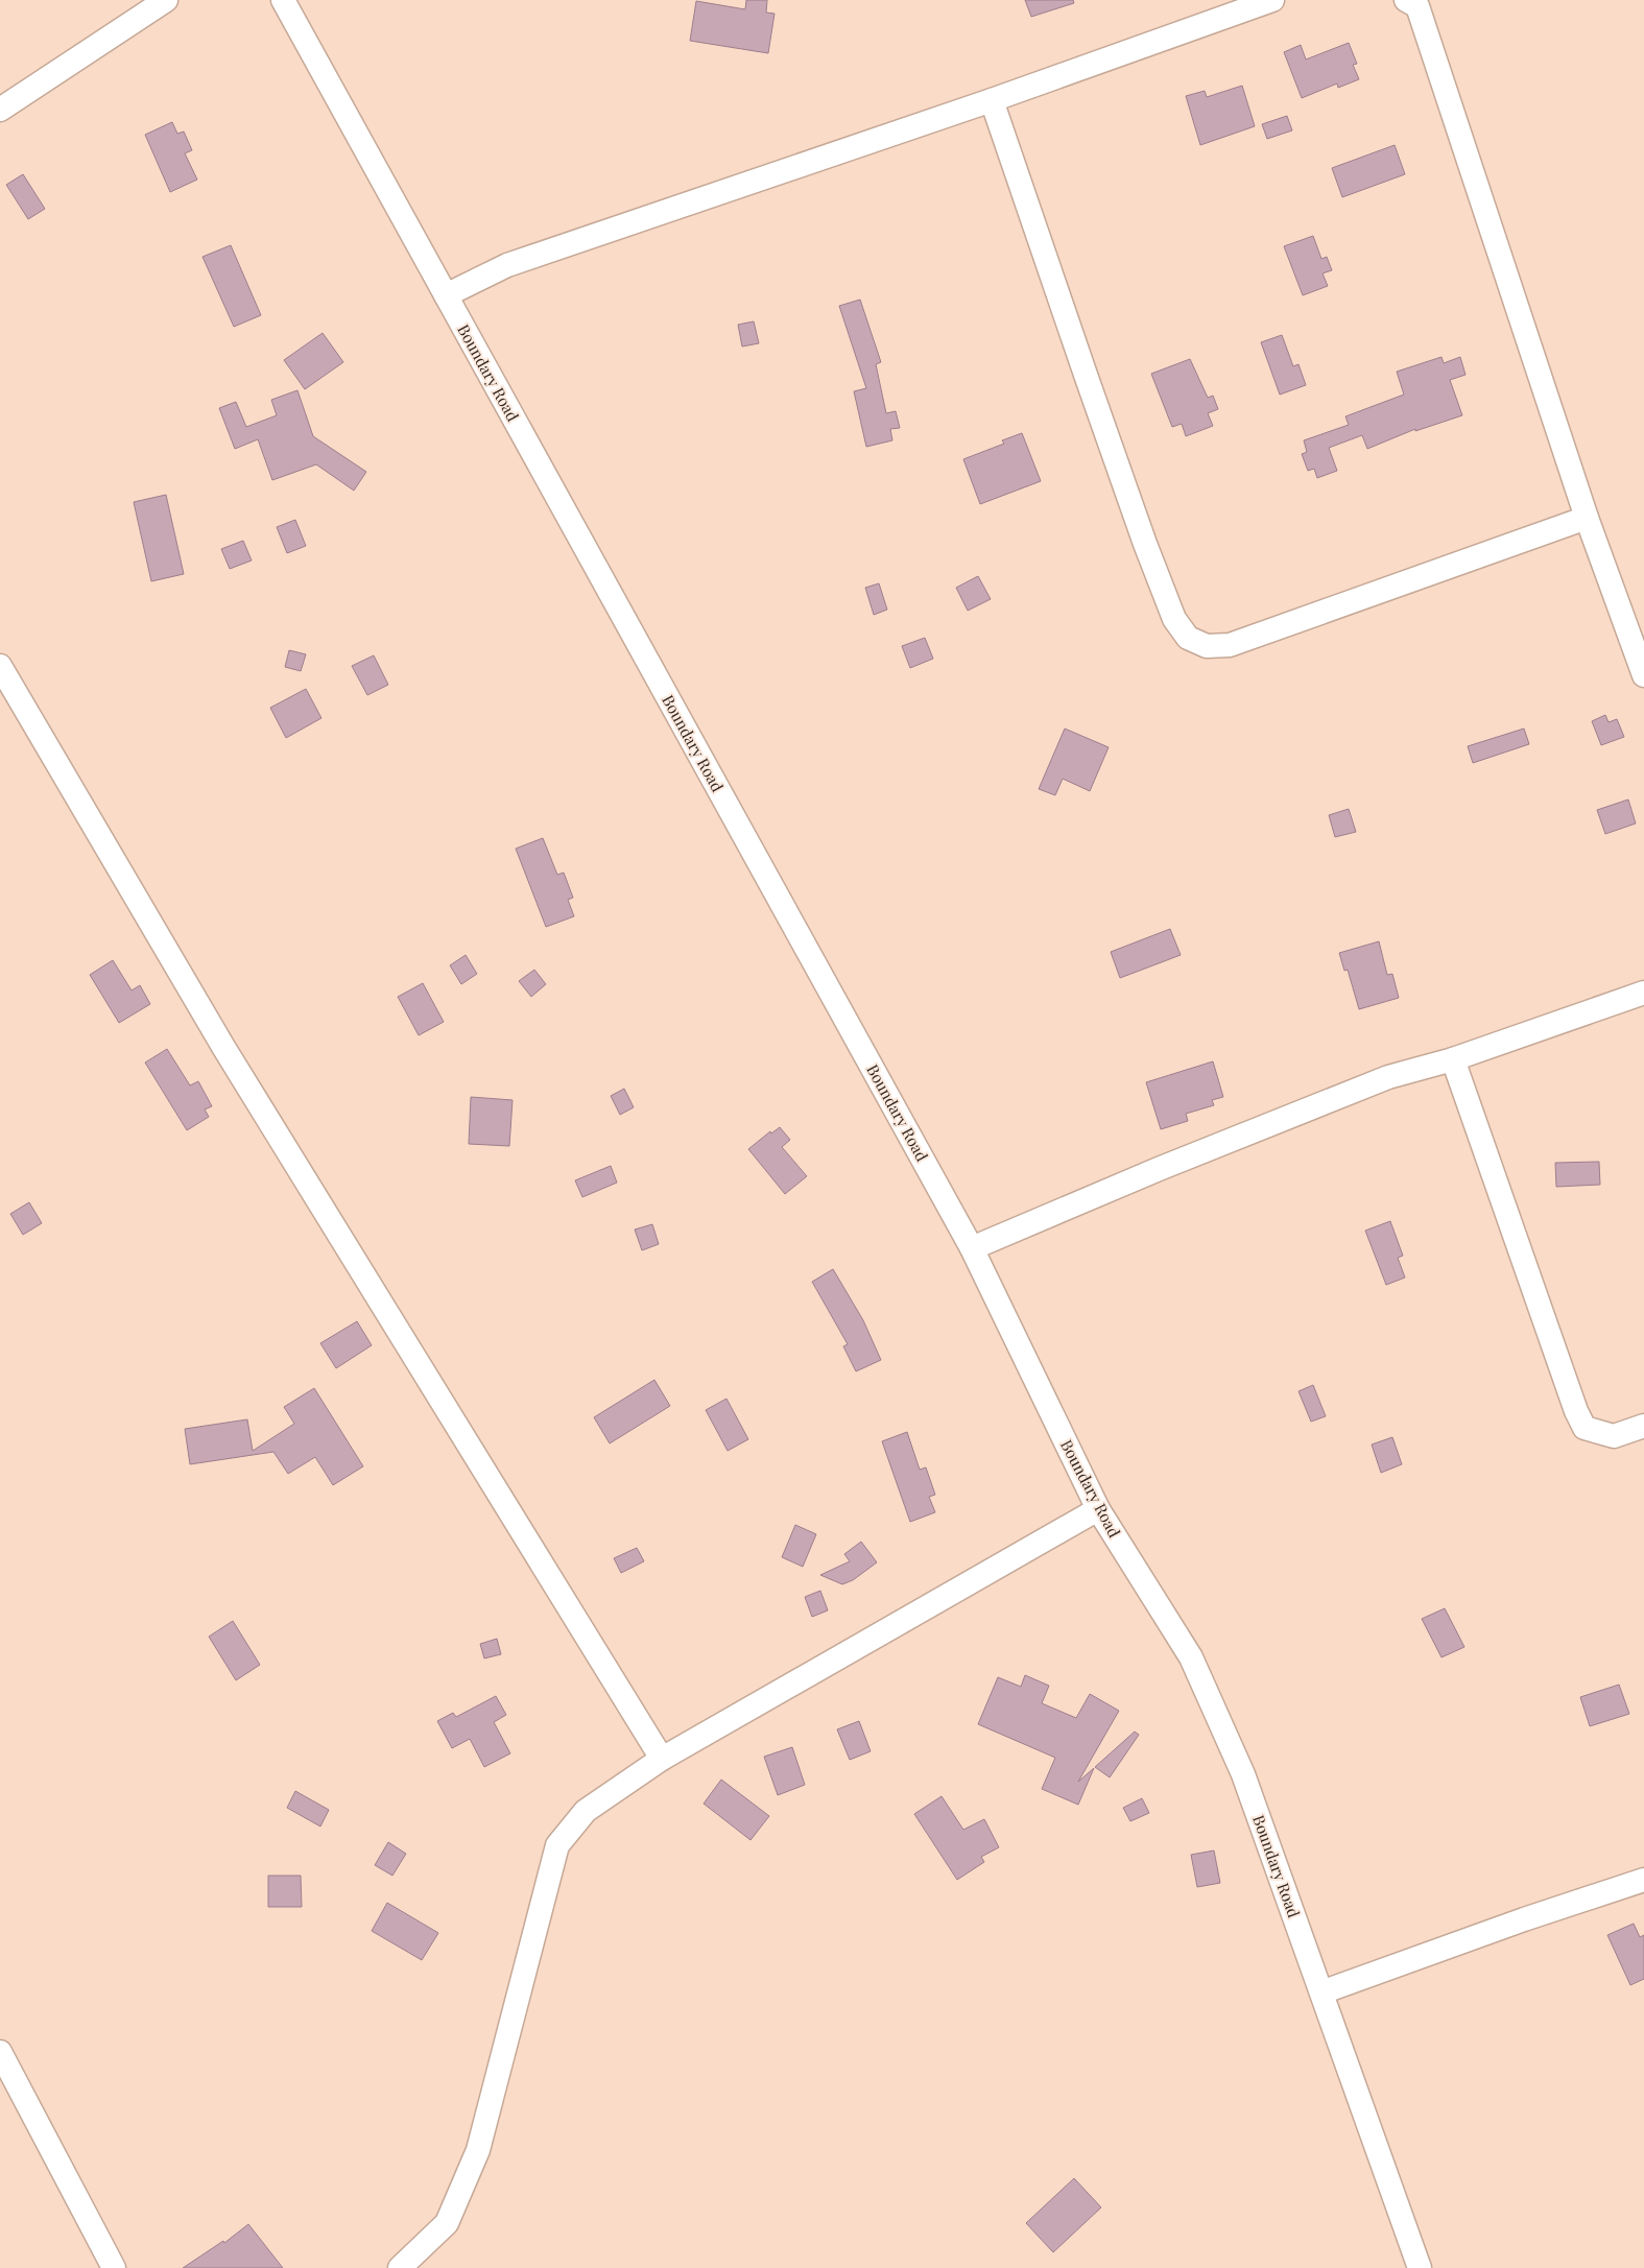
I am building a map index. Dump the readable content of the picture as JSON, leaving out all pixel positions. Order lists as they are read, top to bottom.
{
  "streets": {
    "street": ["Boundary Road"]
  }
}
